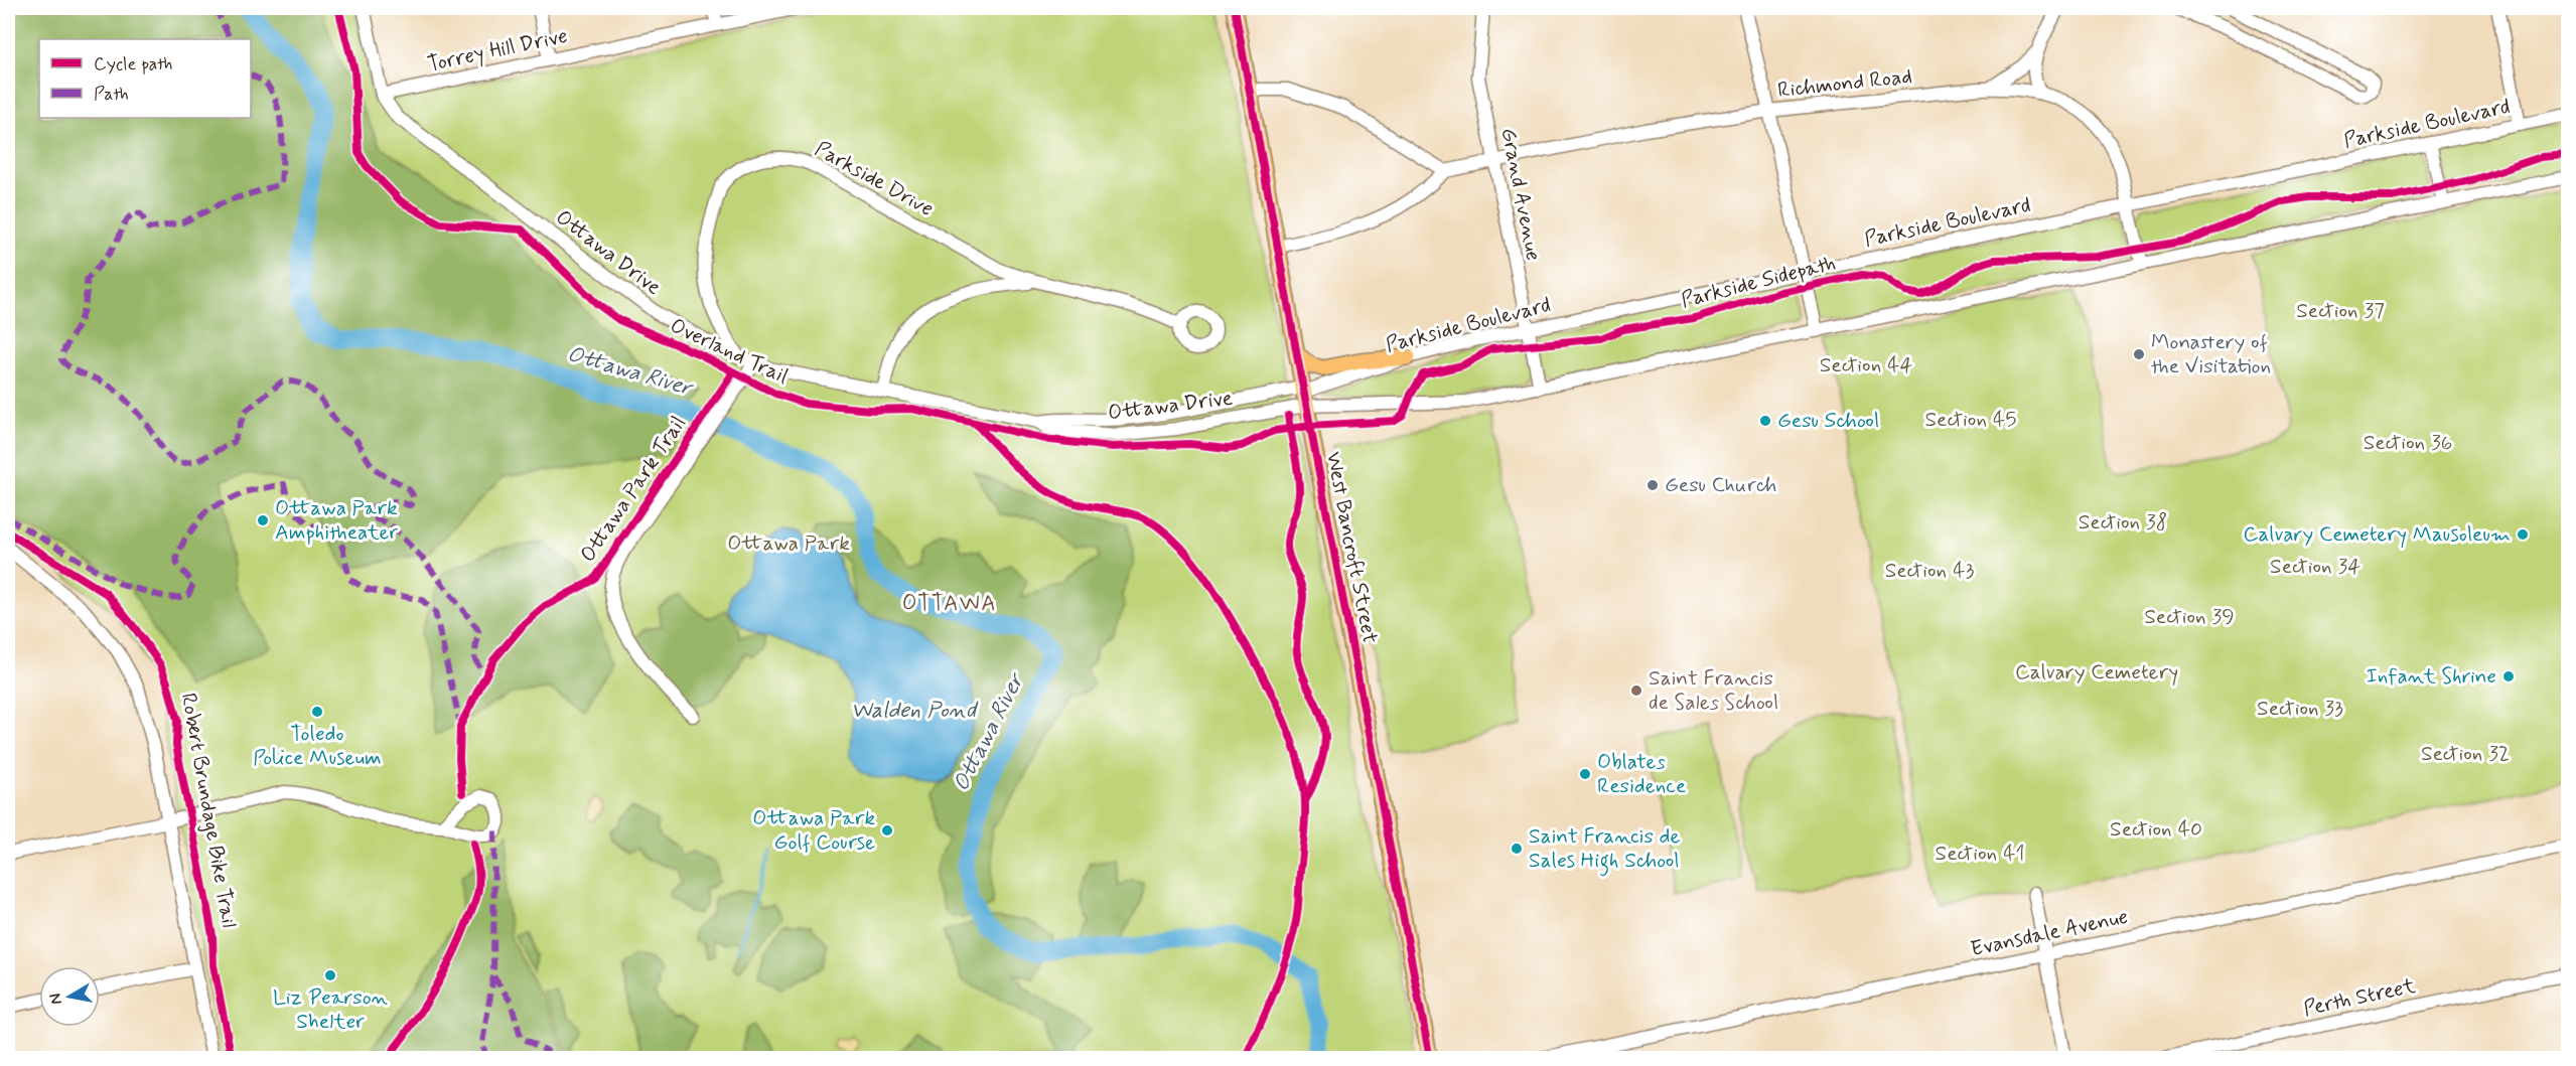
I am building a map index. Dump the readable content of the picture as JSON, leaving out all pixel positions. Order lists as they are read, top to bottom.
{
  "streets": {
    "main road": ["West Bancroft Street"],
    "street": [
      "Torrey Hill Drive",
      "Richmond Road",
      "Parkside Boulevard",
      "Parkside Drive",
      "Grand Avenue",
      "Ottawa Drive",
      "Evansdale Avenue",
      "Perth Street"
    ],
    "cycle path": ["Parkside Sidepath", "Overland Trail", "Robert Brundage Bike Trail"]
  },
  "crossings": [
    ["Torrey Hill Drive", "Ottawa Drive"],
    ["Richmond Road", "Parkside Boulevard"],
    ["Richmond Road", "Grand Avenue"],
    ["Richmond Road", "West Bancroft Street"],
    ["Parkside Boulevard", "Grand Avenue"],
    ["Parkside Boulevard", "Ottawa Drive"],
    ["Parkside Boulevard", "West Bancroft Street"],
    ["Parkside Drive", "Ottawa Drive"],
    ["Ottawa Drive", "West Bancroft Street"]
  ],
  "districts": ["OTTAWA"],
  "water": ["Ottawa River", "Walden Pond"],
  "parks": [
    "Section 37",
    "Section 44",
    "Section 45",
    "Section 36",
    "Section 38",
    "Ottawa Park",
    "Section 34",
    "Section 43",
    "Section 39",
    "Calvary Cemetery",
    "Section 33",
    "Section 32",
    "Section 40",
    "Section 41"
  ],
  "places": [
    "Monastery of the Visitation",
    "Gesu School",
    "Gesu Church",
    "Ottawa Park Amphitheater",
    "Calvary Cemetery Mausoleum",
    "Infant Shrine",
    "Saint Francis de Sales School",
    "Toledo Police Museum",
    "Oblates Residence",
    "Ottawa Park Golf Course",
    "Saint Francis de Sales High School",
    "Liz Pearson Shelter"
  ],
  "legend": ["Cycle path", "Path"],
  "north": "left"
}
